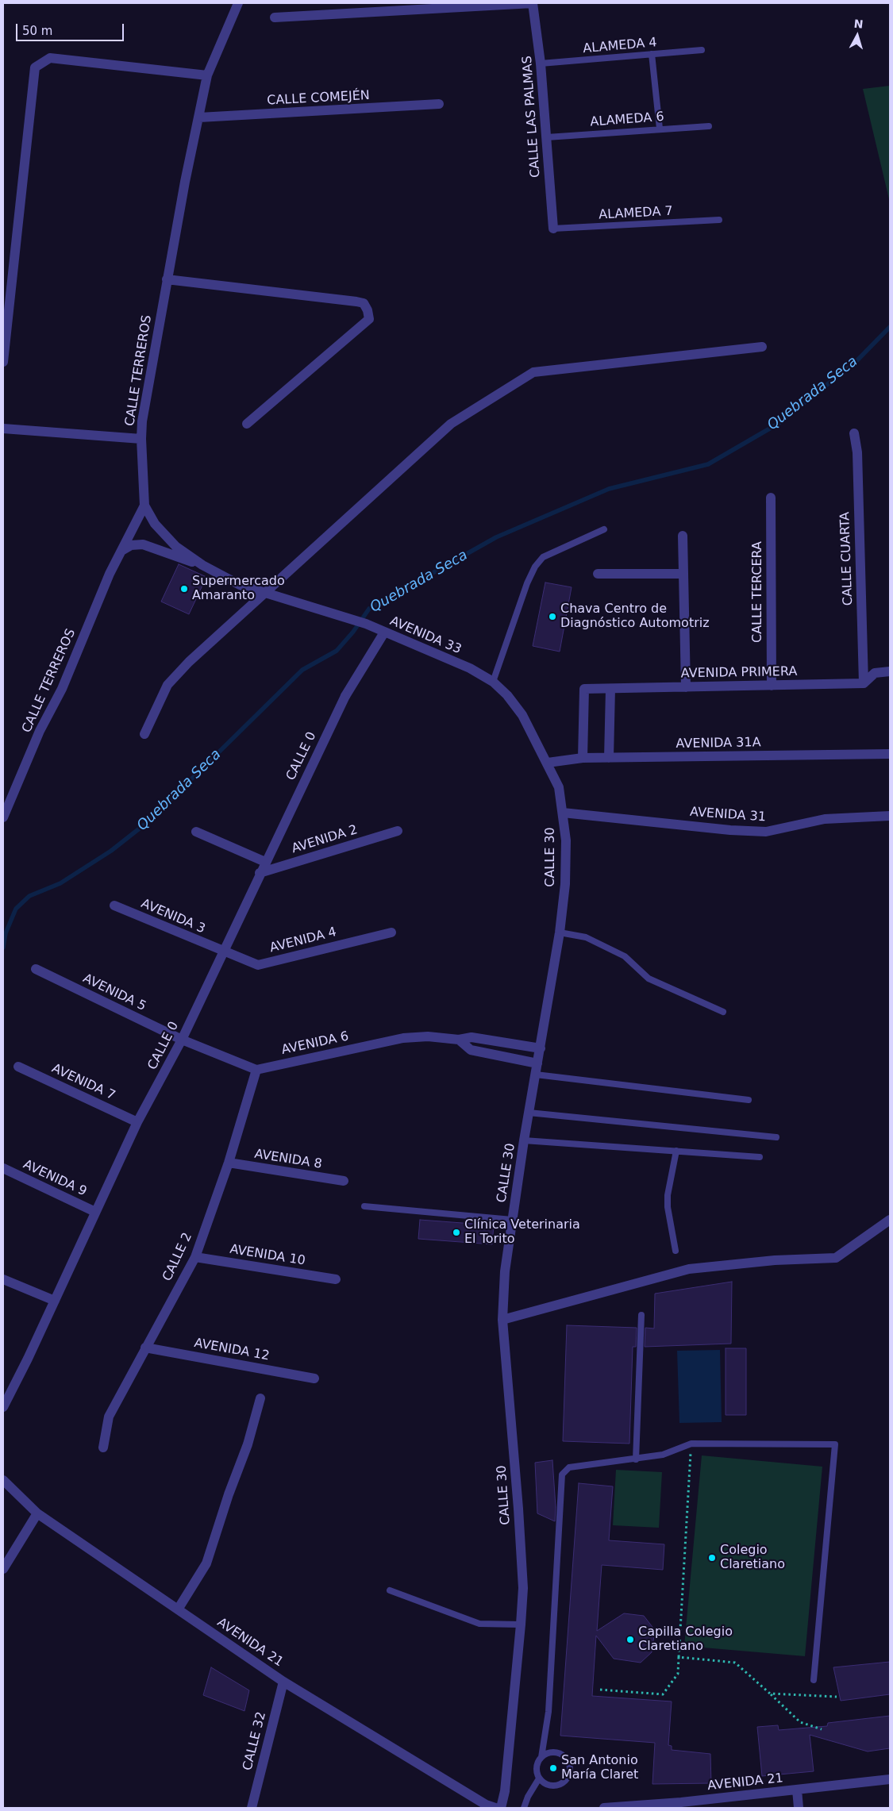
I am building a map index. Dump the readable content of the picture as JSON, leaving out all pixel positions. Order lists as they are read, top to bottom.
{
  "streets": {
    "street": [
      "CALLE COMEJÉN",
      "CALLE LAS PALMAS",
      "CALLE TERREROS",
      "CALLE CUARTA",
      "CALLE TERCERA",
      "AVENIDA 33",
      "AVENIDA PRIMERA",
      "AVENIDA 31A",
      "CALLE 0",
      "AVENIDA 31",
      "AVENIDA 2",
      "CALLE 30",
      "AVENIDA 3",
      "AVENIDA 4",
      "AVENIDA 5",
      "AVENIDA 6",
      "AVENIDA 7",
      "AVENIDA 8",
      "AVENIDA 9",
      "AVENIDA 10",
      "CALLE 2",
      "AVENIDA 12",
      "AVENIDA 21",
      "CALLE 32"
    ],
    "lane": ["ALAMEDA 4", "ALAMEDA 6", "ALAMEDA 7"]
  },
  "crossings": [
    ["ALAMEDA 4", "CALLE LAS PALMAS"],
    ["CALLE COMEJÉN", "CALLE TERREROS"],
    ["CALLE LAS PALMAS", "ALAMEDA 6"],
    ["CALLE LAS PALMAS", "ALAMEDA 7"],
    ["CALLE TERREROS", "AVENIDA 33"],
    ["CALLE CUARTA", "AVENIDA PRIMERA"],
    ["CALLE TERCERA", "AVENIDA PRIMERA"],
    ["AVENIDA 33", "CALLE 0"],
    ["AVENIDA 33", "CALLE 30"],
    ["AVENIDA PRIMERA", "AVENIDA 31A"],
    ["AVENIDA 31A", "CALLE 30"],
    ["CALLE 0", "AVENIDA 2"],
    ["CALLE 0", "AVENIDA 3"],
    ["CALLE 0", "AVENIDA 4"],
    ["CALLE 0", "AVENIDA 5"],
    ["CALLE 0", "AVENIDA 7"],
    ["CALLE 0", "AVENIDA 9"],
    ["AVENIDA 31", "CALLE 30"],
    ["CALLE 30", "AVENIDA 6"],
    ["AVENIDA 3", "AVENIDA 4"],
    ["AVENIDA 6", "CALLE 2"],
    ["AVENIDA 8", "CALLE 2"],
    ["AVENIDA 10", "CALLE 2"],
    ["CALLE 2", "AVENIDA 12"],
    ["AVENIDA 21", "CALLE 32"]
  ],
  "water": ["Quebrada Seca"],
  "places": [
    "Supermercado Amaranto",
    "Chava Centro de Diagnóstico Automotriz",
    "Clínica Veterinaria El Torito",
    "Colegio Claretiano",
    "Capilla Colegio Claretiano",
    "San Antonio María Claret"
  ],
  "scale_bar": "50 m",
  "north": "top"
}
